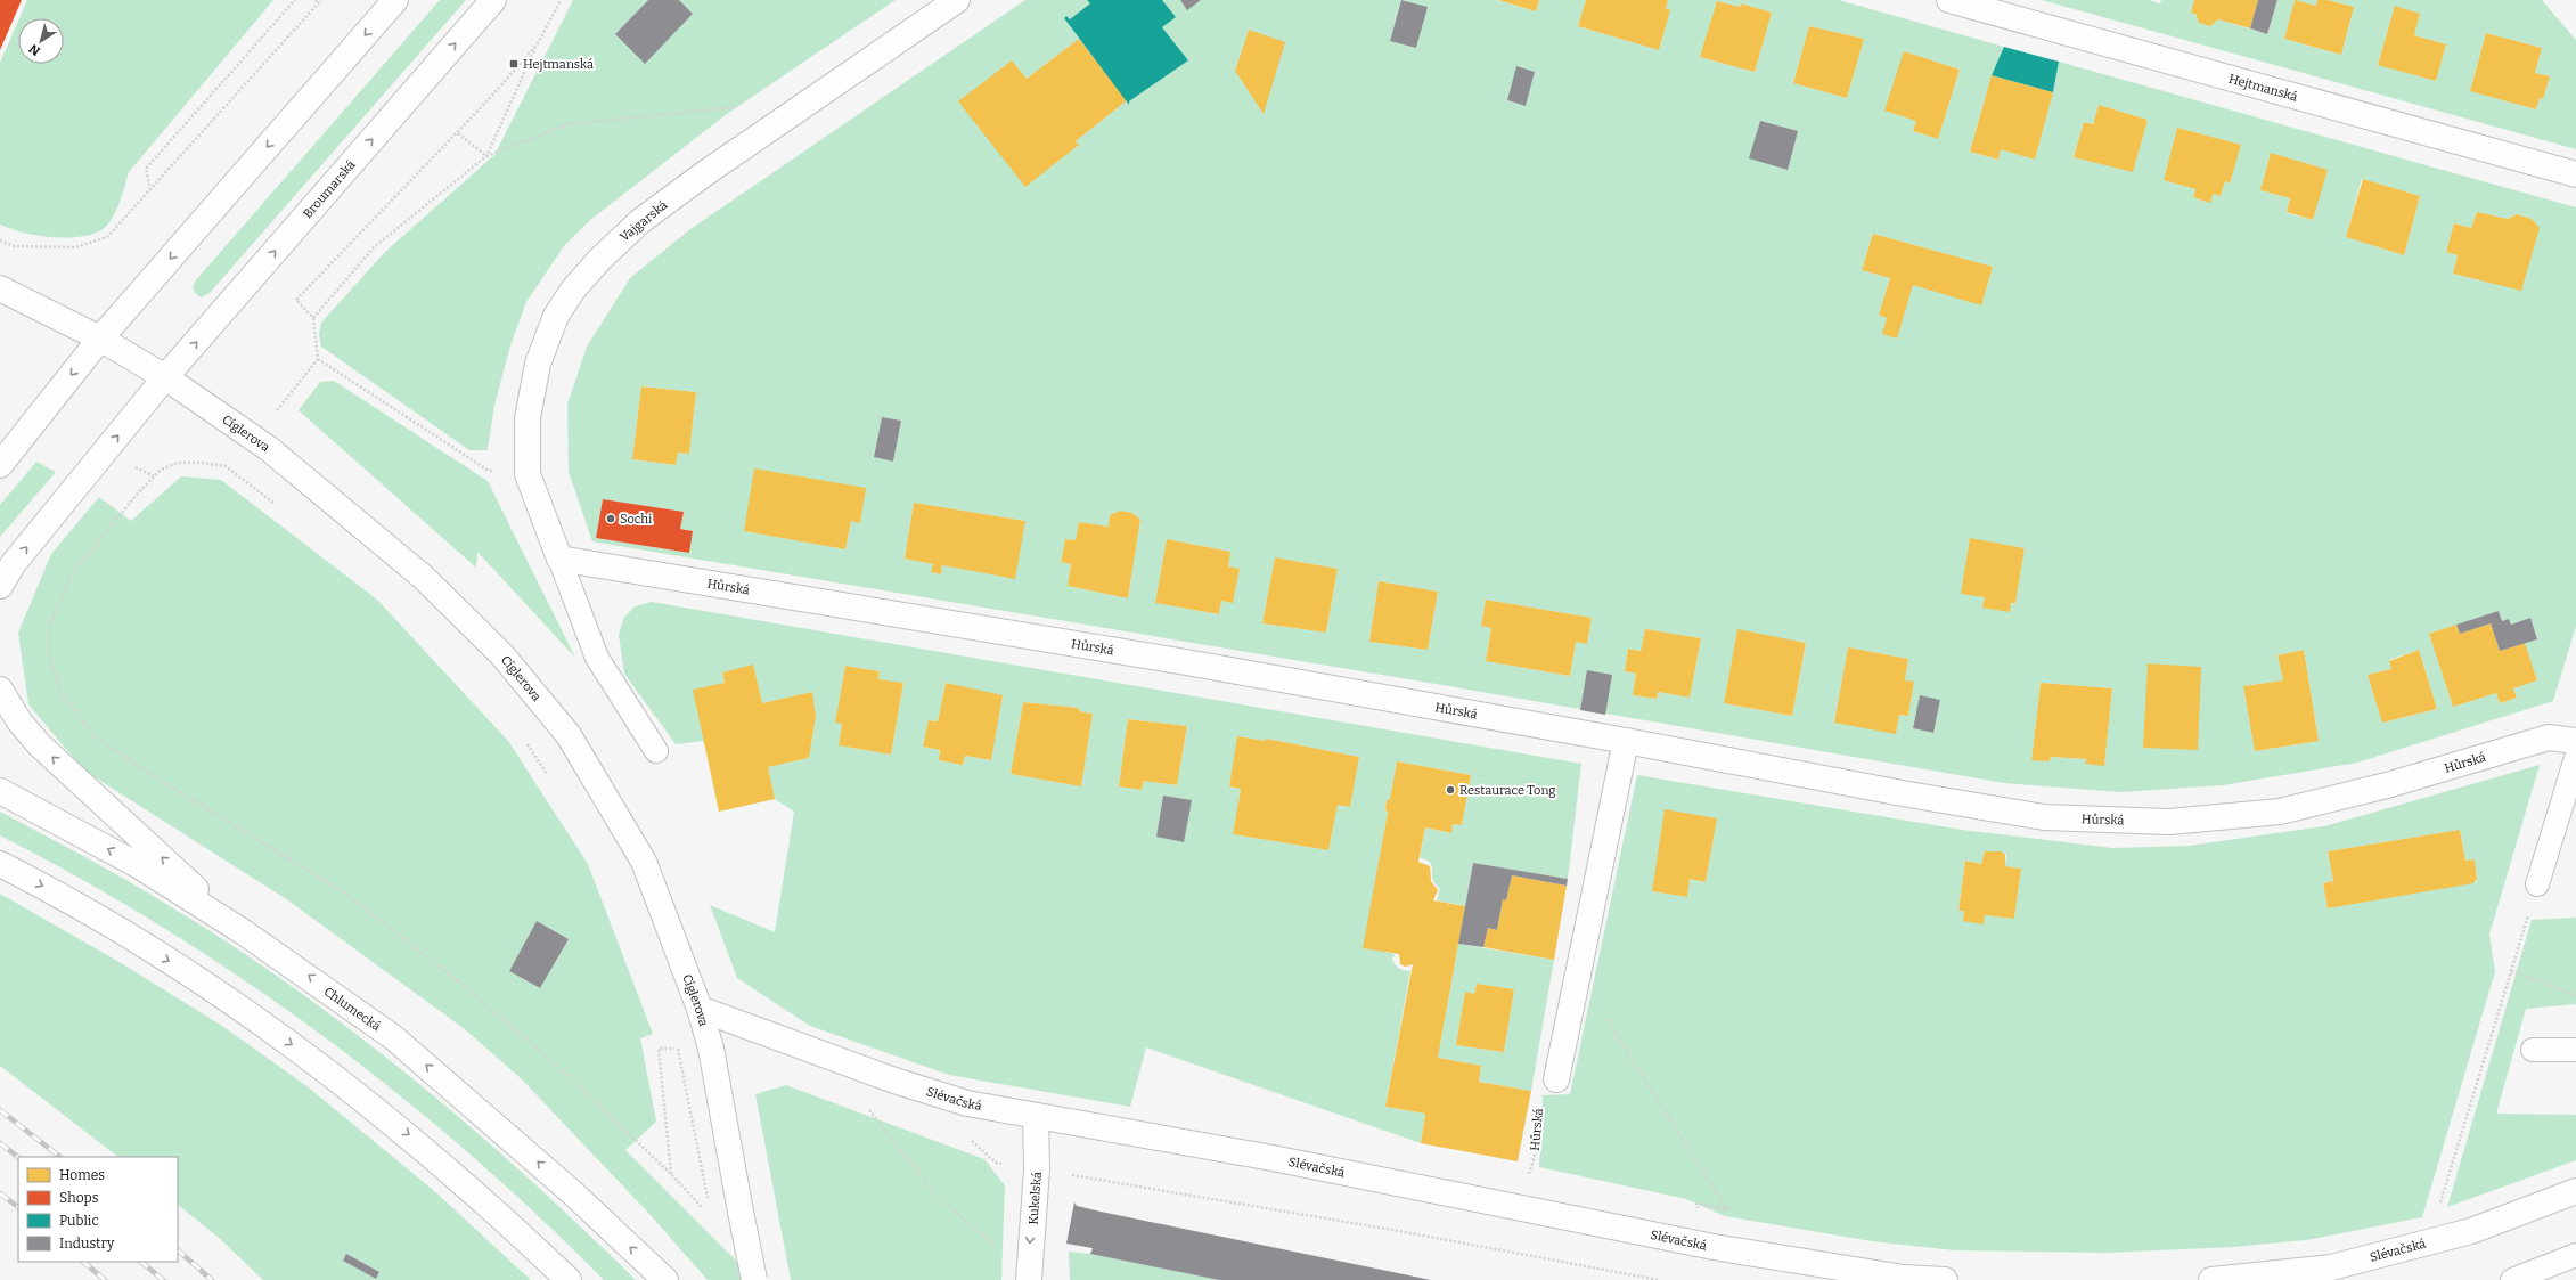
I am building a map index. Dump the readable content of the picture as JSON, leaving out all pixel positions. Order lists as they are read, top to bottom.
{
  "streets": {
    "street": [
      "Hejtmanská",
      "Broumarská",
      "Vajgarská",
      "Cíglerova",
      "Hůrská",
      "Chlumecká",
      "Slévačská",
      "Kukelská"
    ]
  },
  "crossings": [
    ["Broumarská", "Cíglerova"],
    ["Vajgarská", "Hůrská"],
    ["Cíglerova", "Slévačská"],
    ["Slévačská", "Kukelská"]
  ],
  "one_way": ["Kukelská"],
  "places": {
    "transit": ["Hejtmanská"],
    "other": ["Sochi", "Restaurace Tong"]
  },
  "legend": [
    "Homes",
    "Shops",
    "Public",
    "Industry"
  ],
  "north": "bottom left"
}
